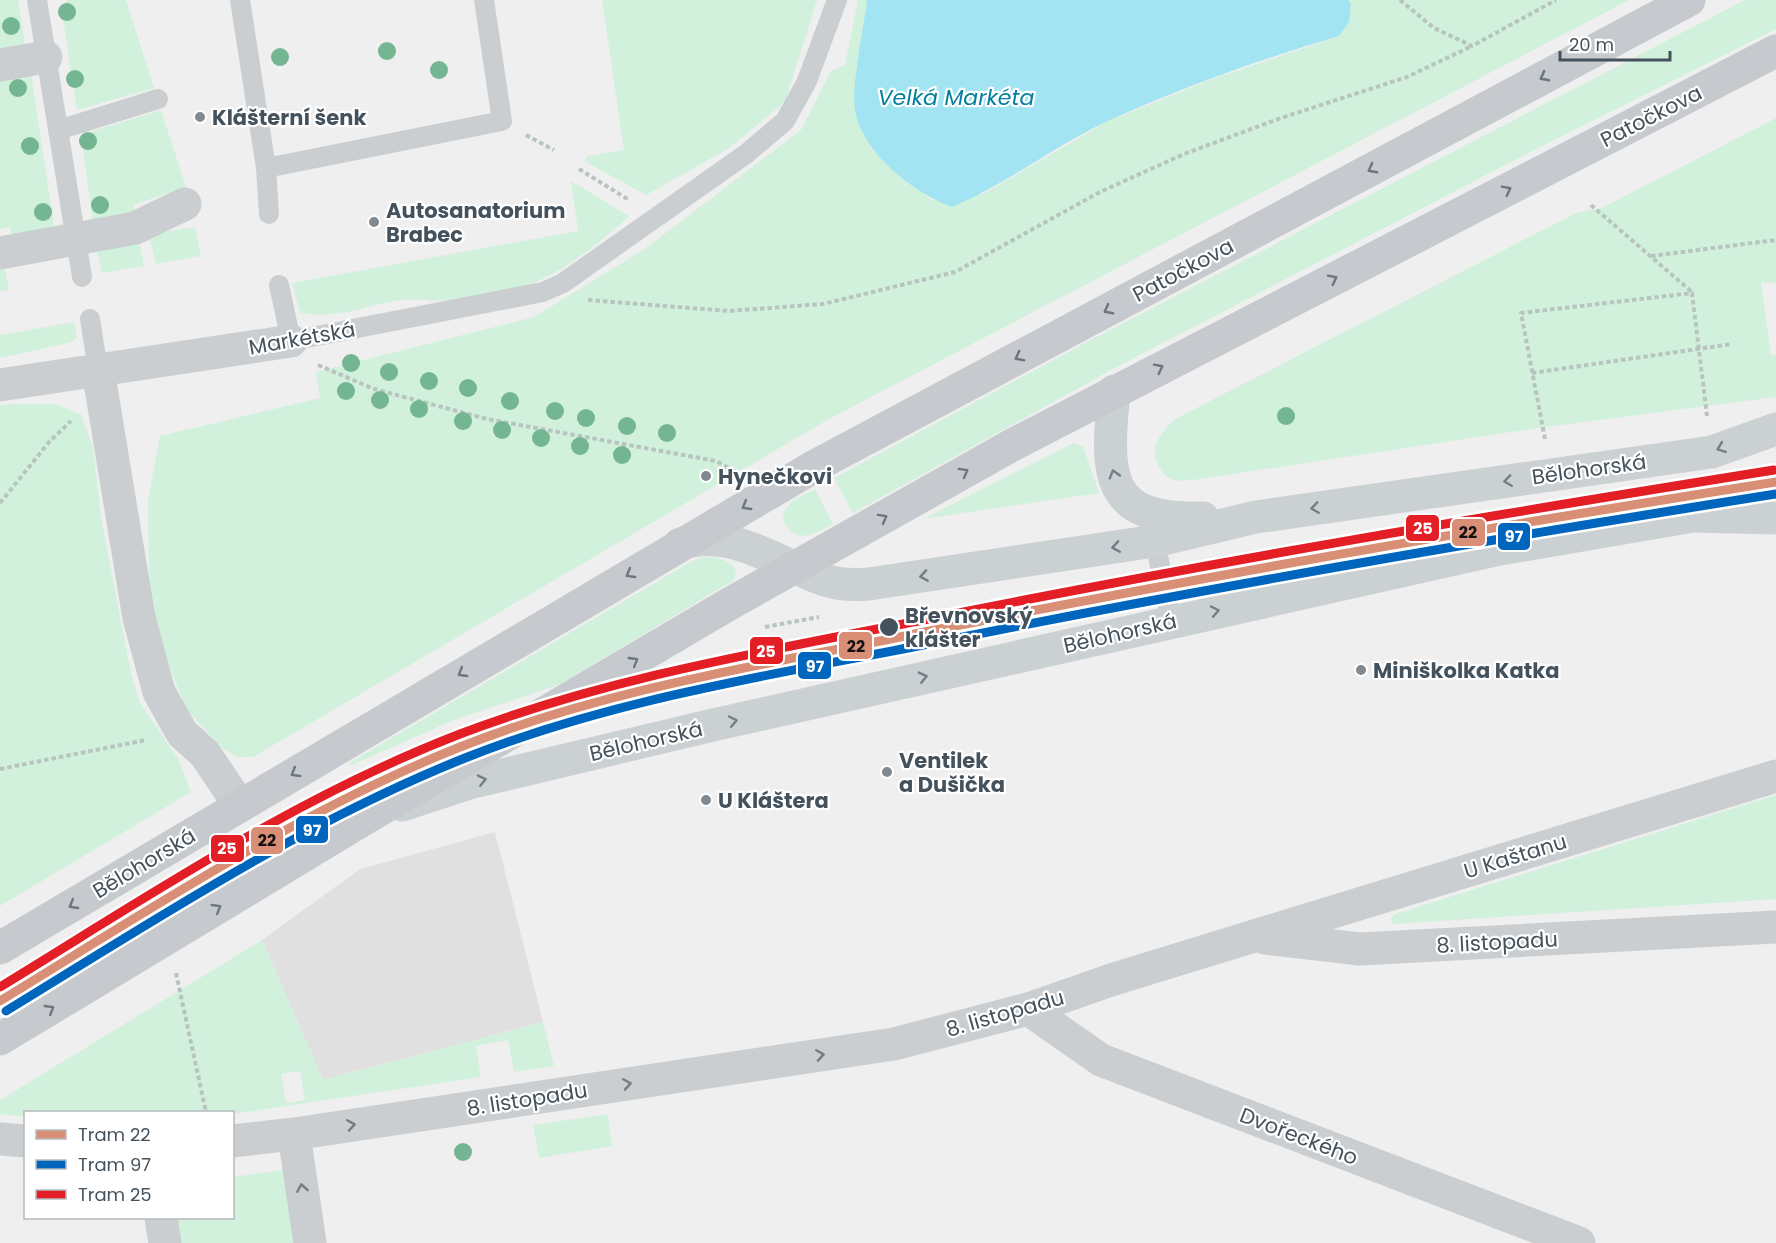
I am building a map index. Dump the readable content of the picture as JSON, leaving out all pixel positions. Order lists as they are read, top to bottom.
{
  "streets": {
    "main road": ["Patočkova", "Bělohorská"],
    "street": [
      "Markétská",
      "U Kaštanu",
      "8. listopadu",
      "Dvořeckého"
    ]
  },
  "crossings": [
    ["Patočkova", "Bělohorská"],
    ["U Kaštanu", "8. listopadu"],
    ["8. listopadu", "Dvořeckého"]
  ],
  "one_way": ["8. listopadu"],
  "water": ["Velká Markéta"],
  "places": [
    "Klášterní šenk",
    "Autosanatorium Brabec",
    "Hynečkovi",
    "Břevnovský klášter",
    "Miniškolka Katka",
    "Ventilek a Dušička",
    "U Kláštera"
  ],
  "lines": ["tram line 25", "tram line 22", "tram line 97"],
  "legend": ["Tram 22", "Tram 97", "Tram 25"],
  "scale_bar": "20 m"
}
